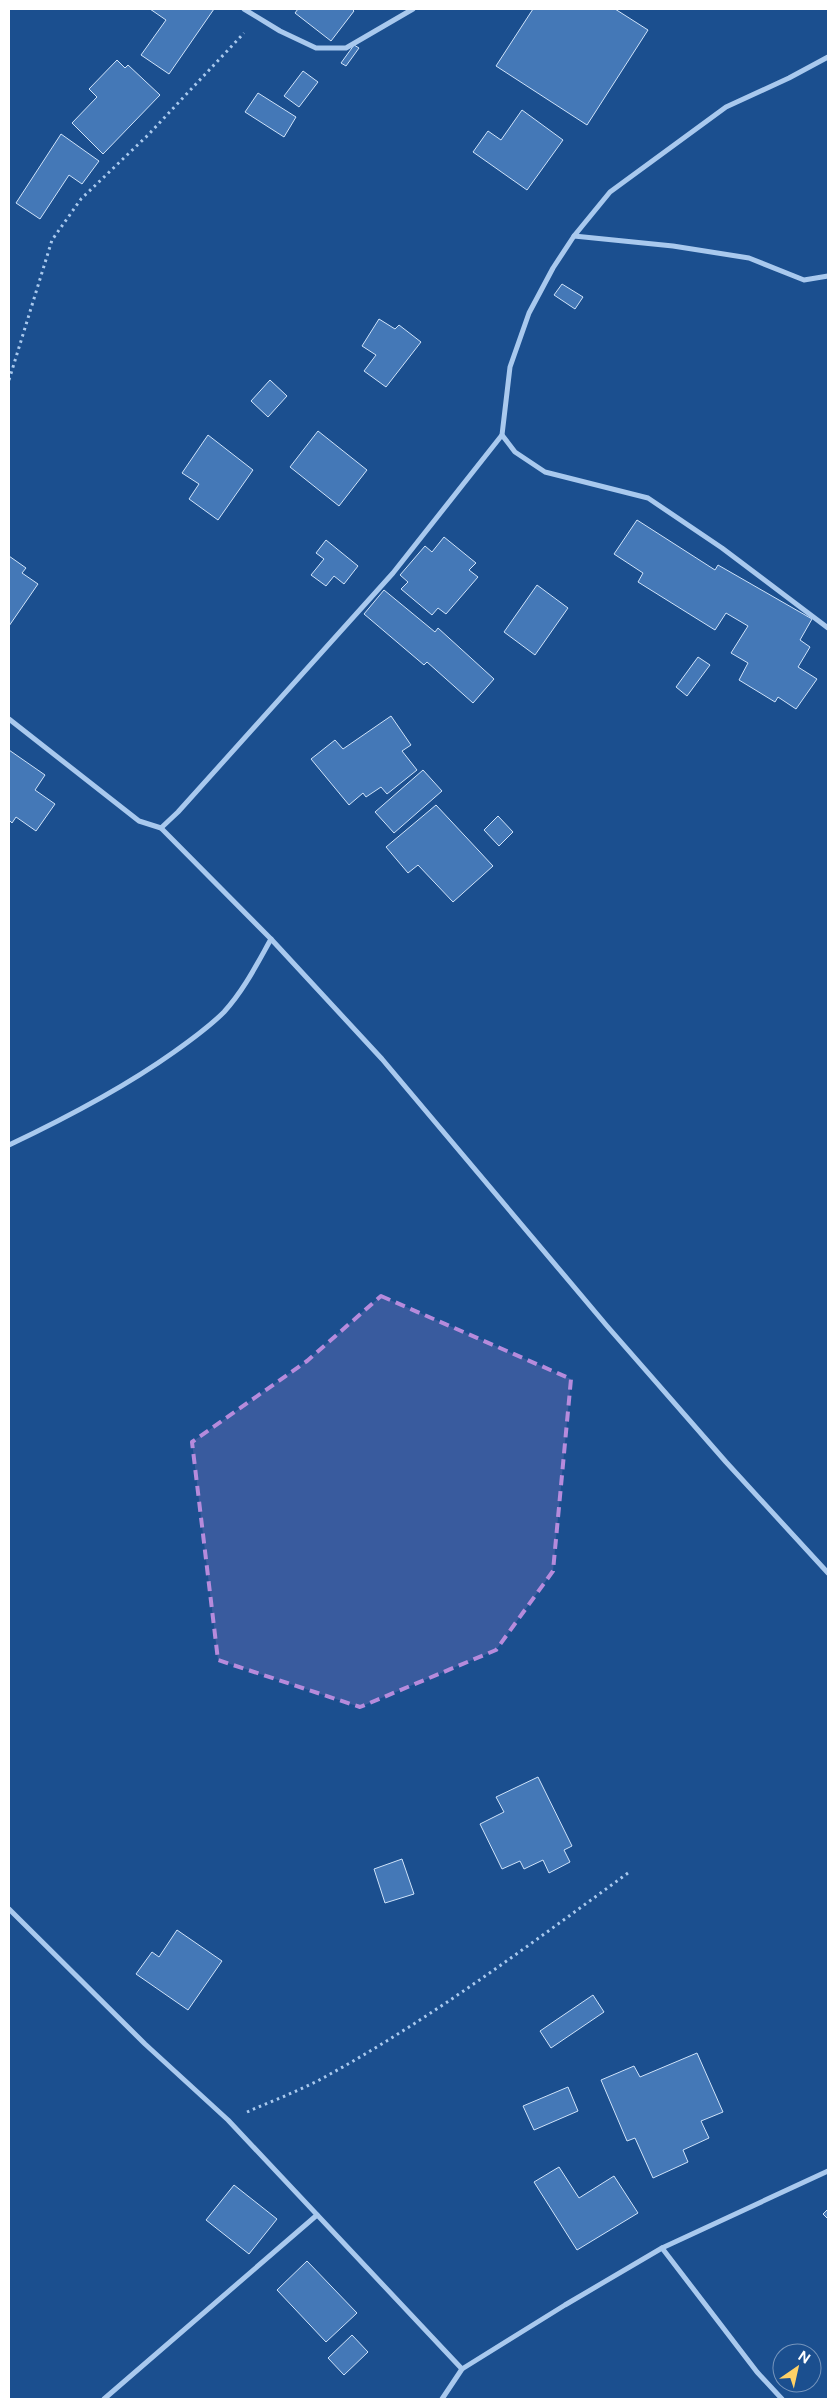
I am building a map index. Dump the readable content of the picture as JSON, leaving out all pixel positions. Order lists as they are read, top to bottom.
{
  "north": "top right"
}
